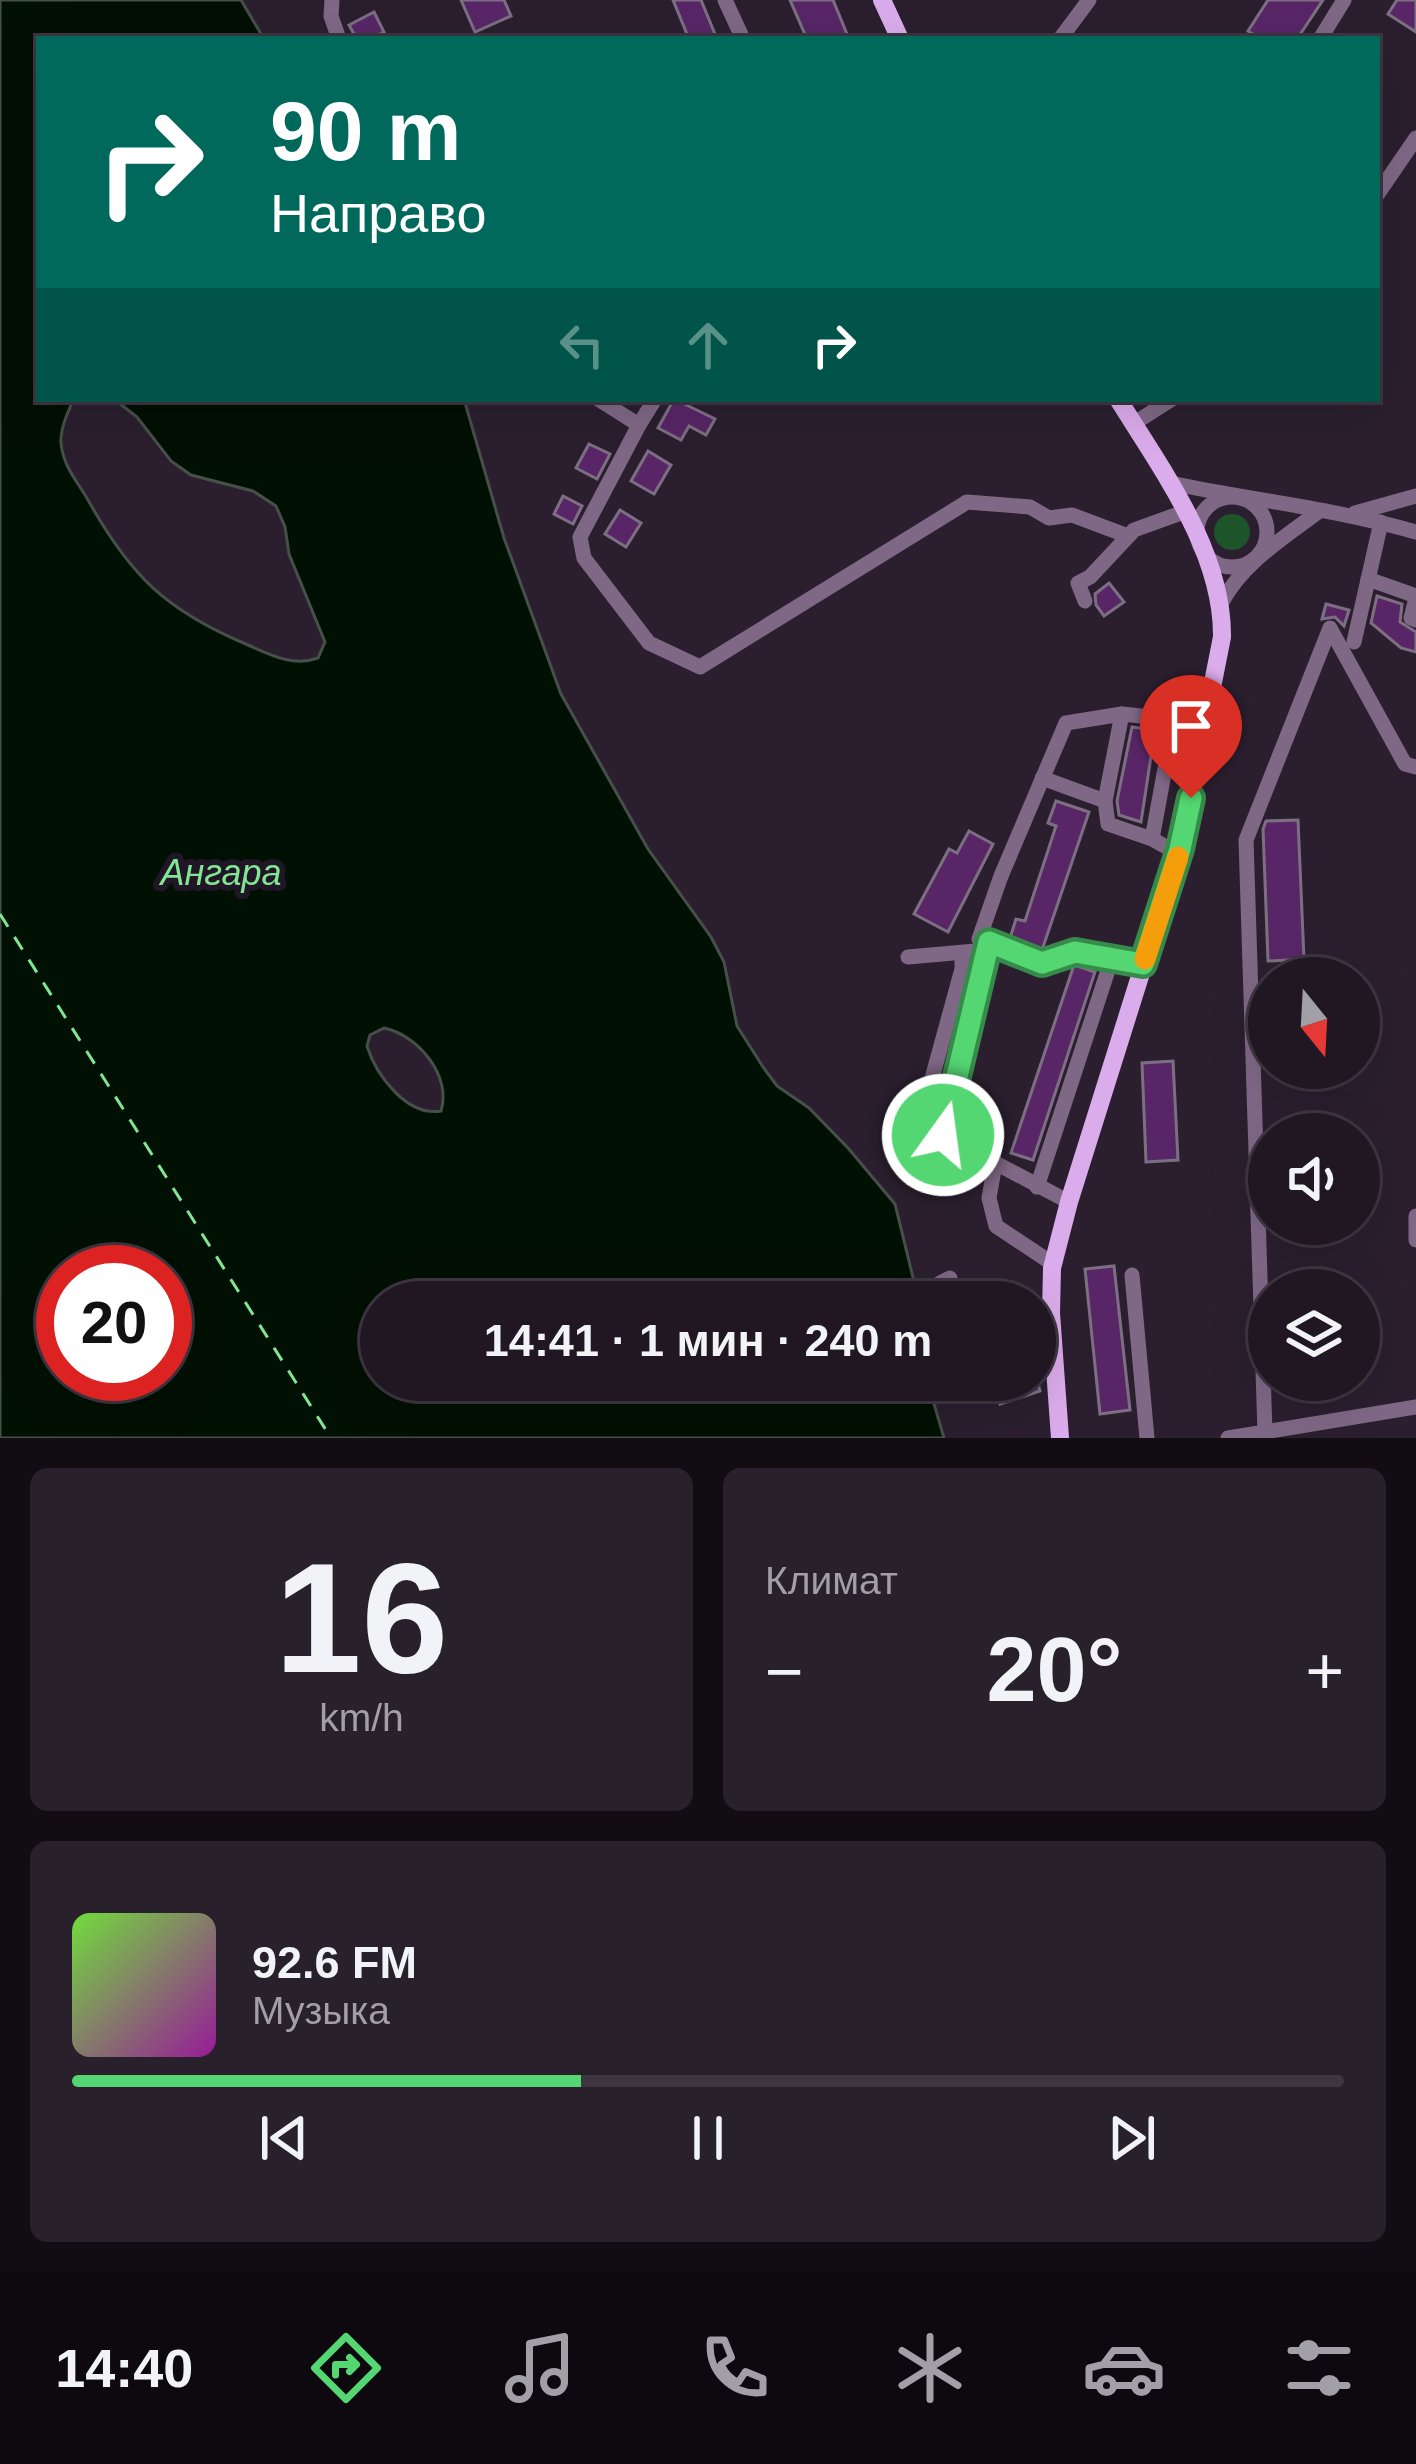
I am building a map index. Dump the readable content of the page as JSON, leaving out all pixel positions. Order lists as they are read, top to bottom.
{
  "water": ["Ангара"],
  "north": "bottom",
  "page": {
    "turn": ["90 m", "Направо"],
    "limit": "20",
    "trip": "14:41 · 1 мин · 240 m",
    "tile": [
      ["16", "km/h"],
      "Климат"
    ],
    "heat": ["−", "20°", "+"],
    "song": ["92.6 FM", "Музыка"],
    "tabs": "14:40"
  }
}
